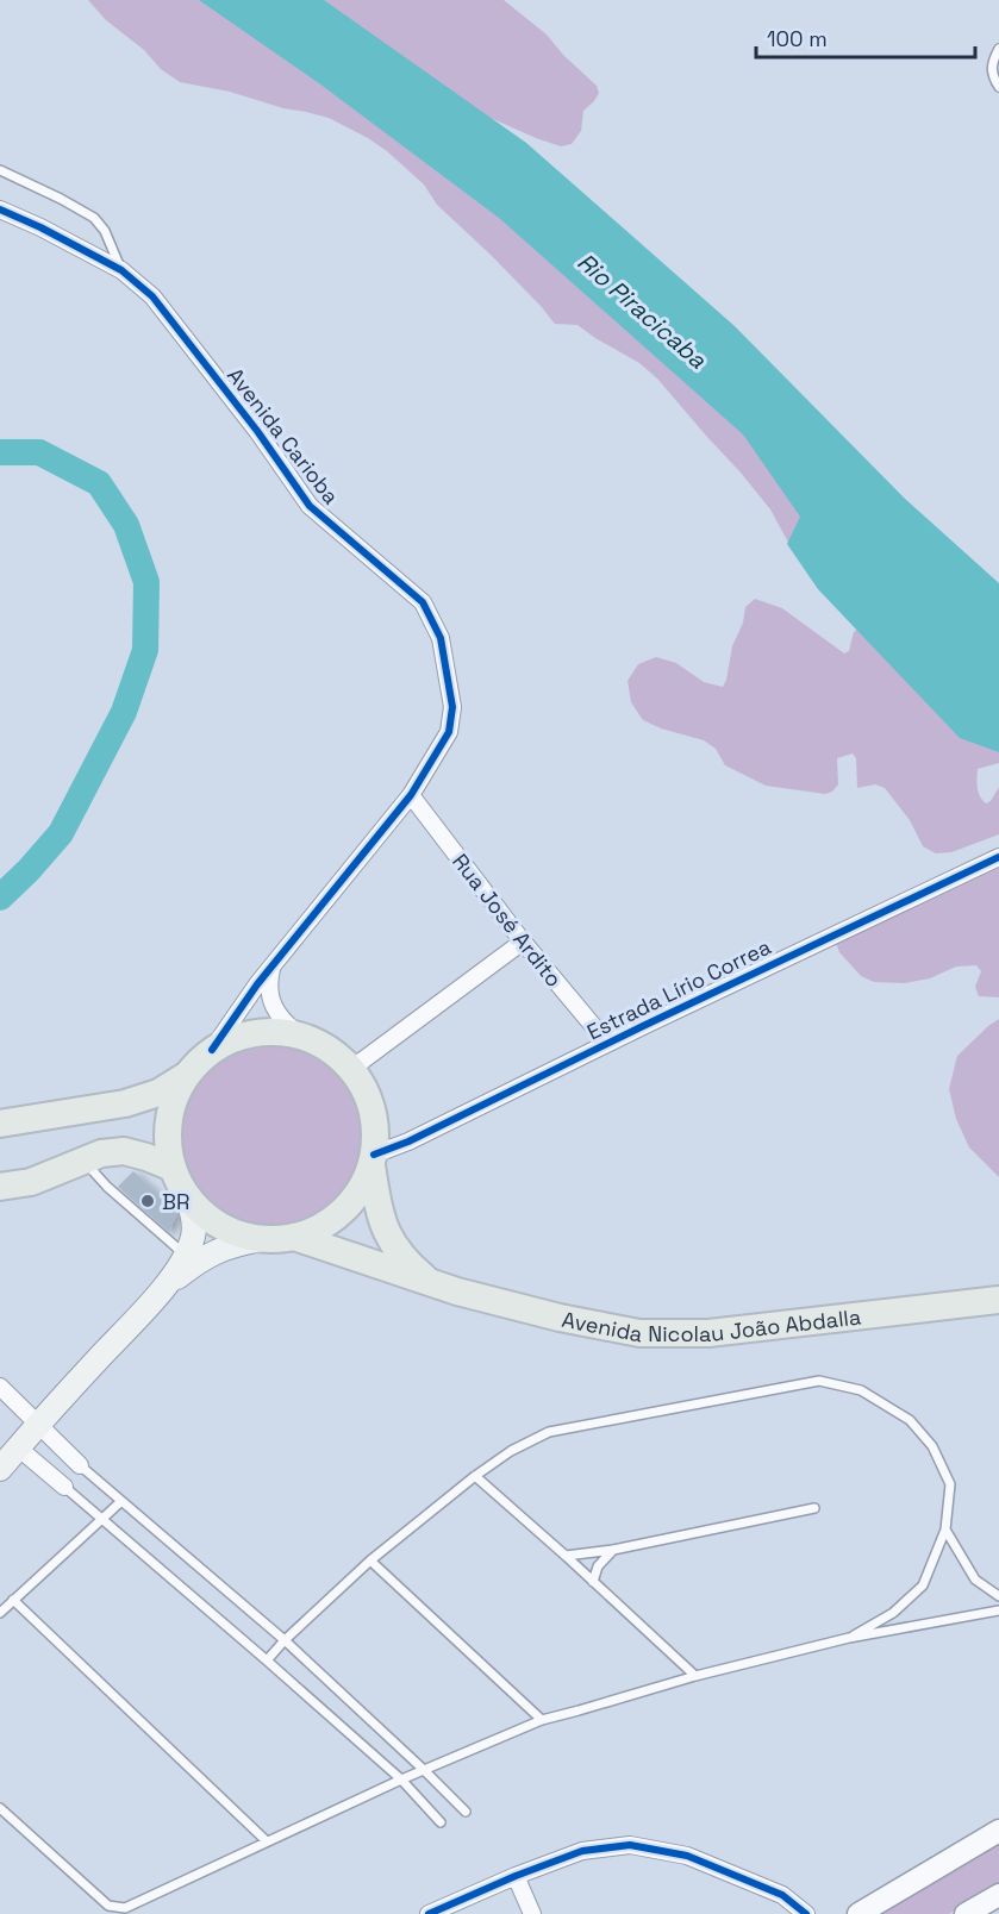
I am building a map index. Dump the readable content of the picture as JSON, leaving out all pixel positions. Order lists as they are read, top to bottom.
{
  "streets": {
    "main road": ["Avenida Nicolau João Abdalla"],
    "street": ["Avenida Carioba", "Rua José Ardito", "Estrada Lírio Correa"]
  },
  "crossings": [
    ["Avenida Carioba", "Rua José Ardito"],
    ["Avenida Carioba", "Estrada Lírio Correa"],
    ["Avenida Carioba", "Avenida Nicolau João Abdalla"],
    ["Rua José Ardito", "Estrada Lírio Correa"],
    ["Estrada Lírio Correa", "Avenida Nicolau João Abdalla"]
  ],
  "water": ["Rio Piracicaba"],
  "places": ["BR"],
  "scale_bar": "100 m"
}
